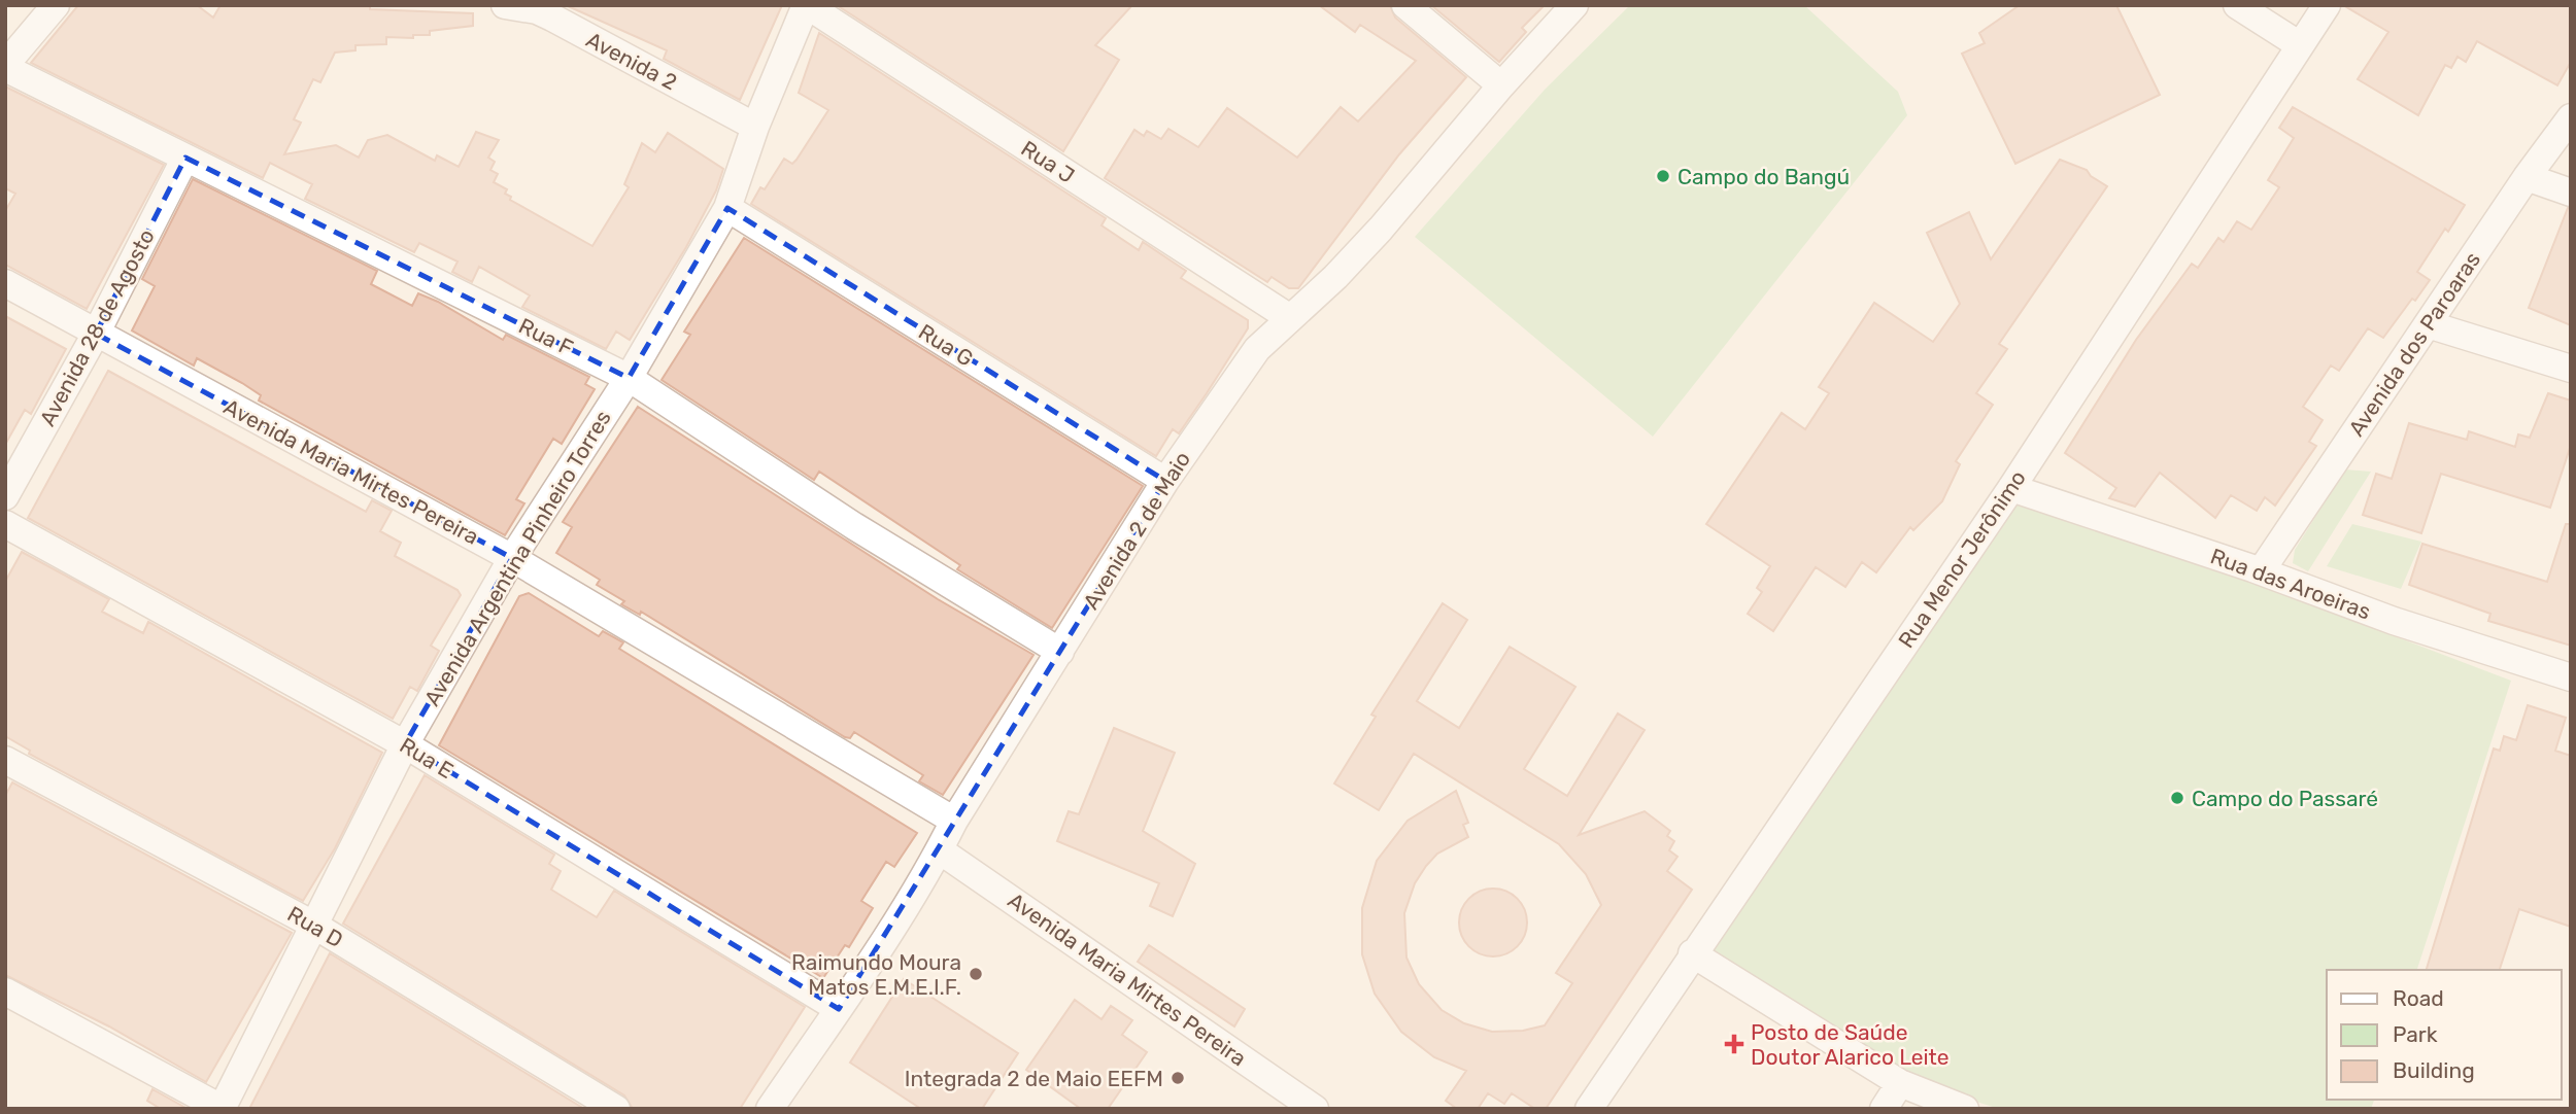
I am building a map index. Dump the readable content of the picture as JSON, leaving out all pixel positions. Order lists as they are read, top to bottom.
{
  "streets": {
    "street": [
      "Avenida 2",
      "Rua J",
      "Avenida 28 de Agosto",
      "Rua F",
      "Avenida dos Paroaras",
      "Rua G",
      "Avenida Maria Mirtes Pereira",
      "Avenida 2 de Maio",
      "Avenida Argentina Pinheiro Torres",
      "Rua Menor Jerônimo",
      "Rua das Aroeiras",
      "Rua E",
      "Rua D"
    ]
  },
  "crossings": [
    ["Avenida 2", "Avenida Argentina Pinheiro Torres"],
    ["Rua J", "Avenida 2 de Maio"],
    ["Rua J", "Avenida Argentina Pinheiro Torres"],
    ["Avenida 28 de Agosto", "Rua F"],
    ["Avenida 28 de Agosto", "Avenida Maria Mirtes Pereira"],
    ["Rua F", "Avenida 2 de Maio"],
    ["Rua F", "Avenida Argentina Pinheiro Torres"],
    ["Avenida dos Paroaras", "Rua das Aroeiras"],
    ["Rua G", "Avenida 2 de Maio"],
    ["Rua G", "Avenida Argentina Pinheiro Torres"],
    ["Avenida Maria Mirtes Pereira", "Avenida 2 de Maio"],
    ["Avenida Maria Mirtes Pereira", "Avenida Argentina Pinheiro Torres"],
    ["Avenida 2 de Maio", "Rua E"],
    ["Avenida Argentina Pinheiro Torres", "Rua E"],
    ["Avenida Argentina Pinheiro Torres", "Rua D"],
    ["Rua Menor Jerônimo", "Rua das Aroeiras"]
  ],
  "places": {
    "other": [
      "Campo do Bangú",
      "Campo do Passaré",
      "Raimundo Moura Matos E.M.E.I.F.",
      "Integrada 2 de Maio EEFM"
    ],
    "health": ["Posto de Saúde Doutor Alarico Leite"]
  },
  "legend": ["Road", "Park", "Building"]
}
